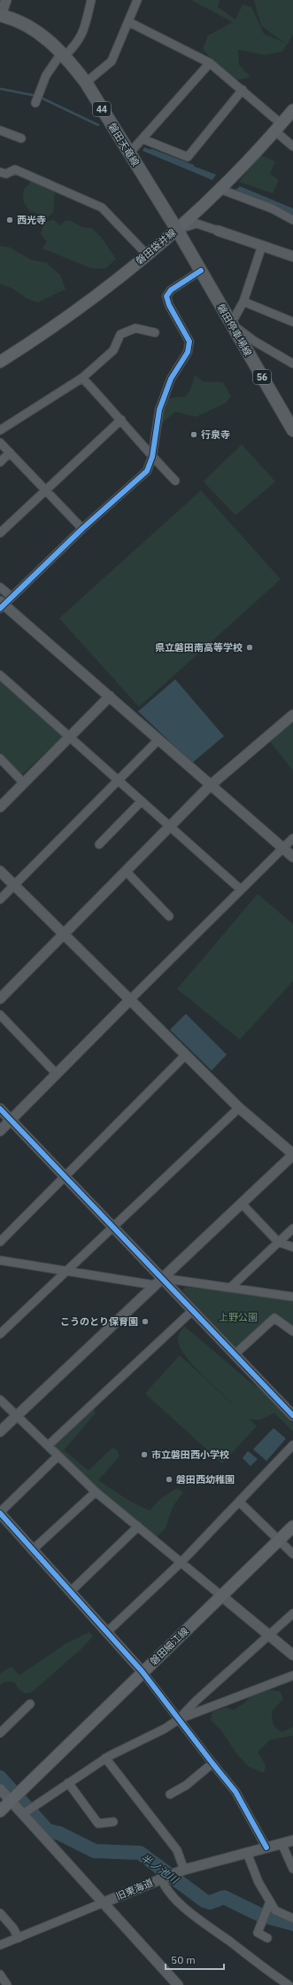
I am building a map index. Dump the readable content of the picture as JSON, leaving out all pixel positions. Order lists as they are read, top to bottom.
{
  "streets": {
    "main road": [
      "44",
      "磐田天竜線",
      "磐田袋井線",
      "磐田停車場線",
      "56",
      "磐田細江線"
    ],
    "street": ["旧東海道"]
  },
  "crossings": [
    ["磐田天竜線", "磐田袋井線"],
    ["磐田天竜線", "磐田停車場線"],
    ["磐田袋井線", "磐田停車場線"]
  ],
  "water": ["半ノ池川"],
  "parks": ["上野公園"],
  "places": [
    "西光寺",
    "行泉寺",
    "県立磐田南高等学校",
    "こうのとり保育園",
    "市立磐田西小学校",
    "磐田西幼稚園"
  ],
  "scale_bar": "50 m"
}
